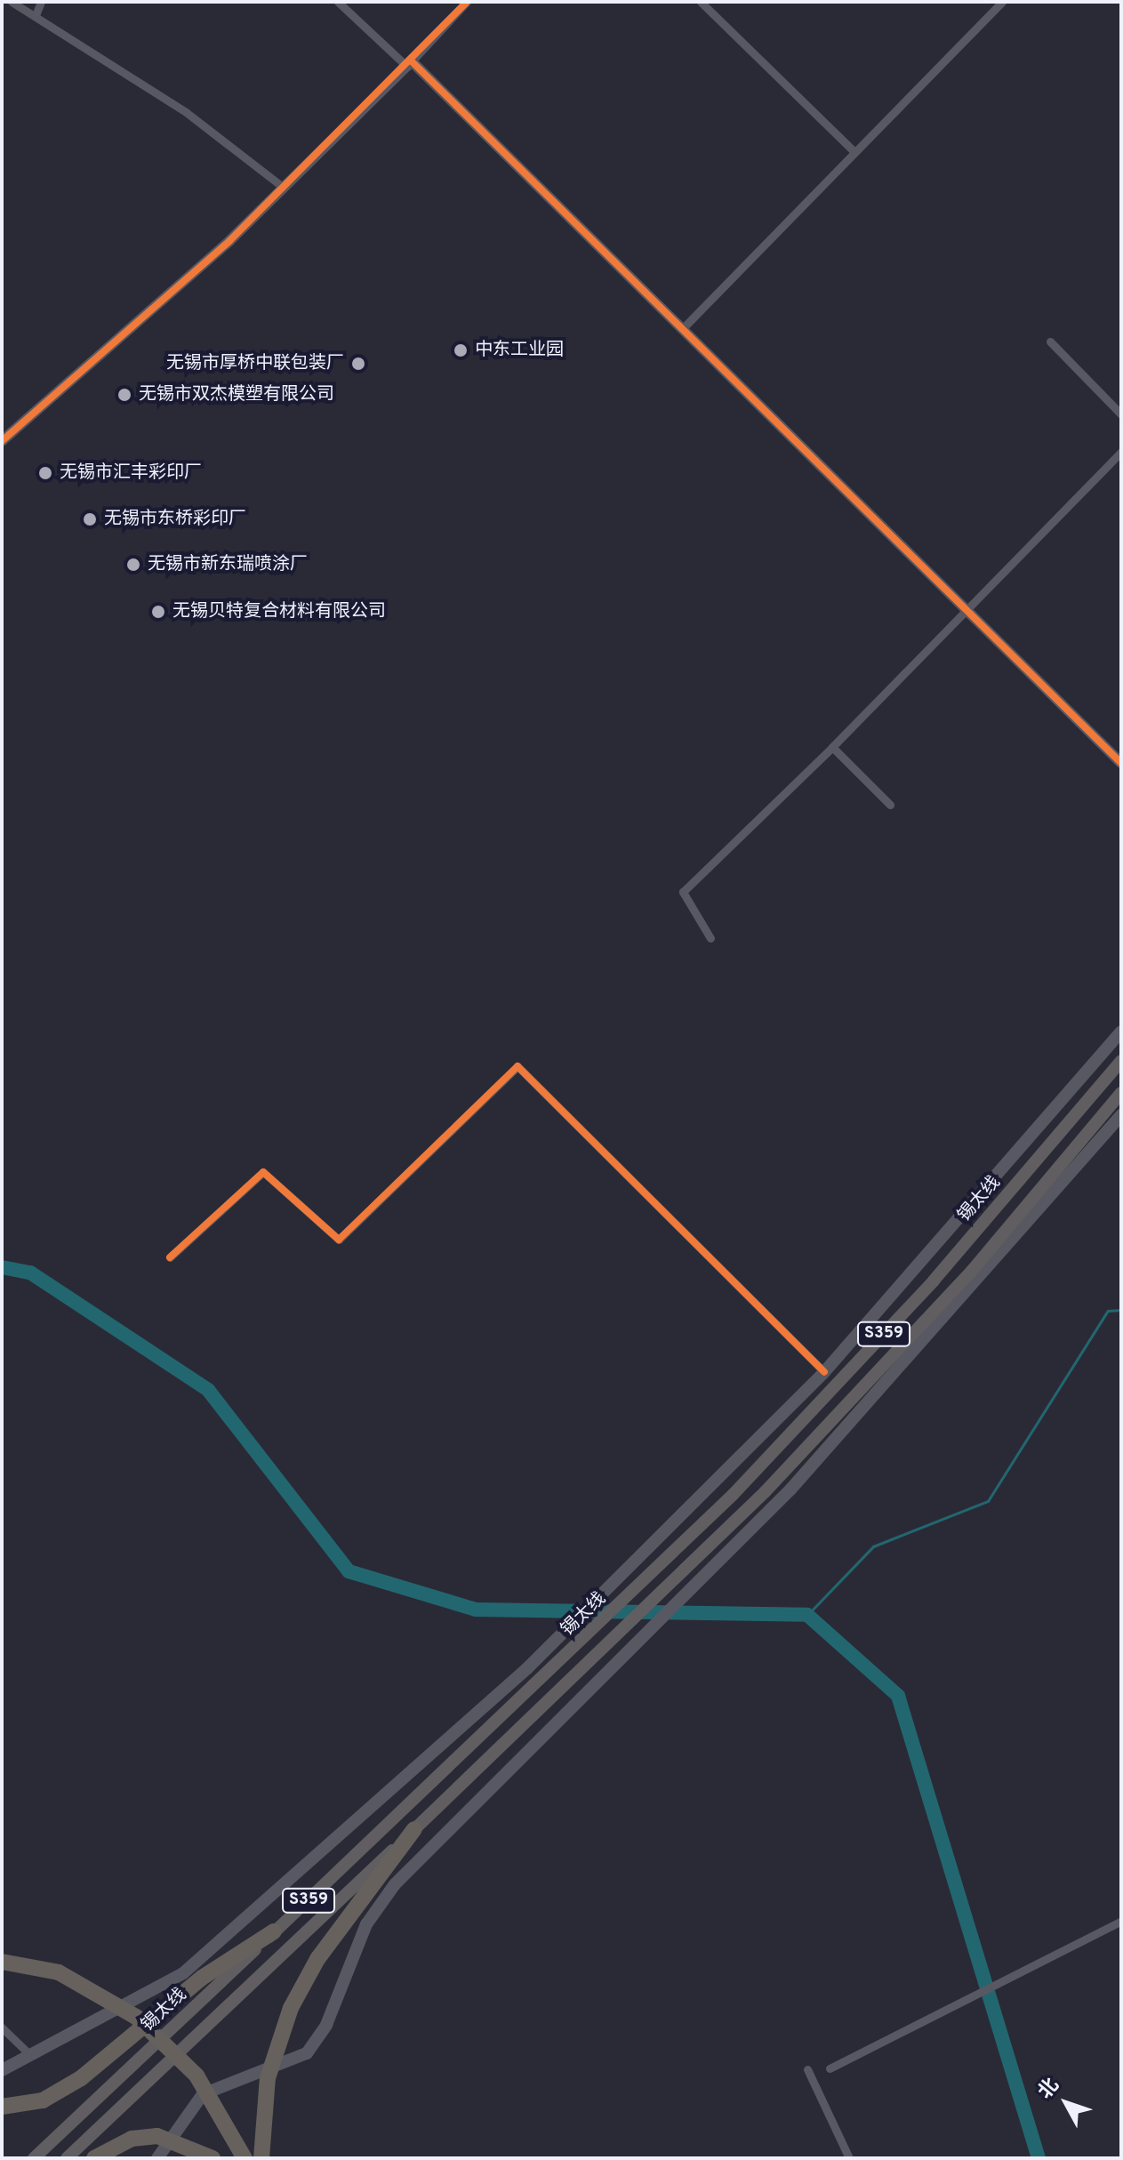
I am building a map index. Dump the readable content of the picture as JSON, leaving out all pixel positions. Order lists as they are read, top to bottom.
{
  "streets": {
    "main road": ["锡太线", "S359"]
  },
  "places": [
    "中东工业园",
    "无锡市厚桥中联包装厂",
    "无锡市双杰模塑有限公司",
    "无锡市汇丰彩印厂",
    "无锡市东桥彩印厂",
    "无锡市新东瑞喷涂厂",
    "无锡贝特复合材料有限公司"
  ],
  "north": "top left"
}
